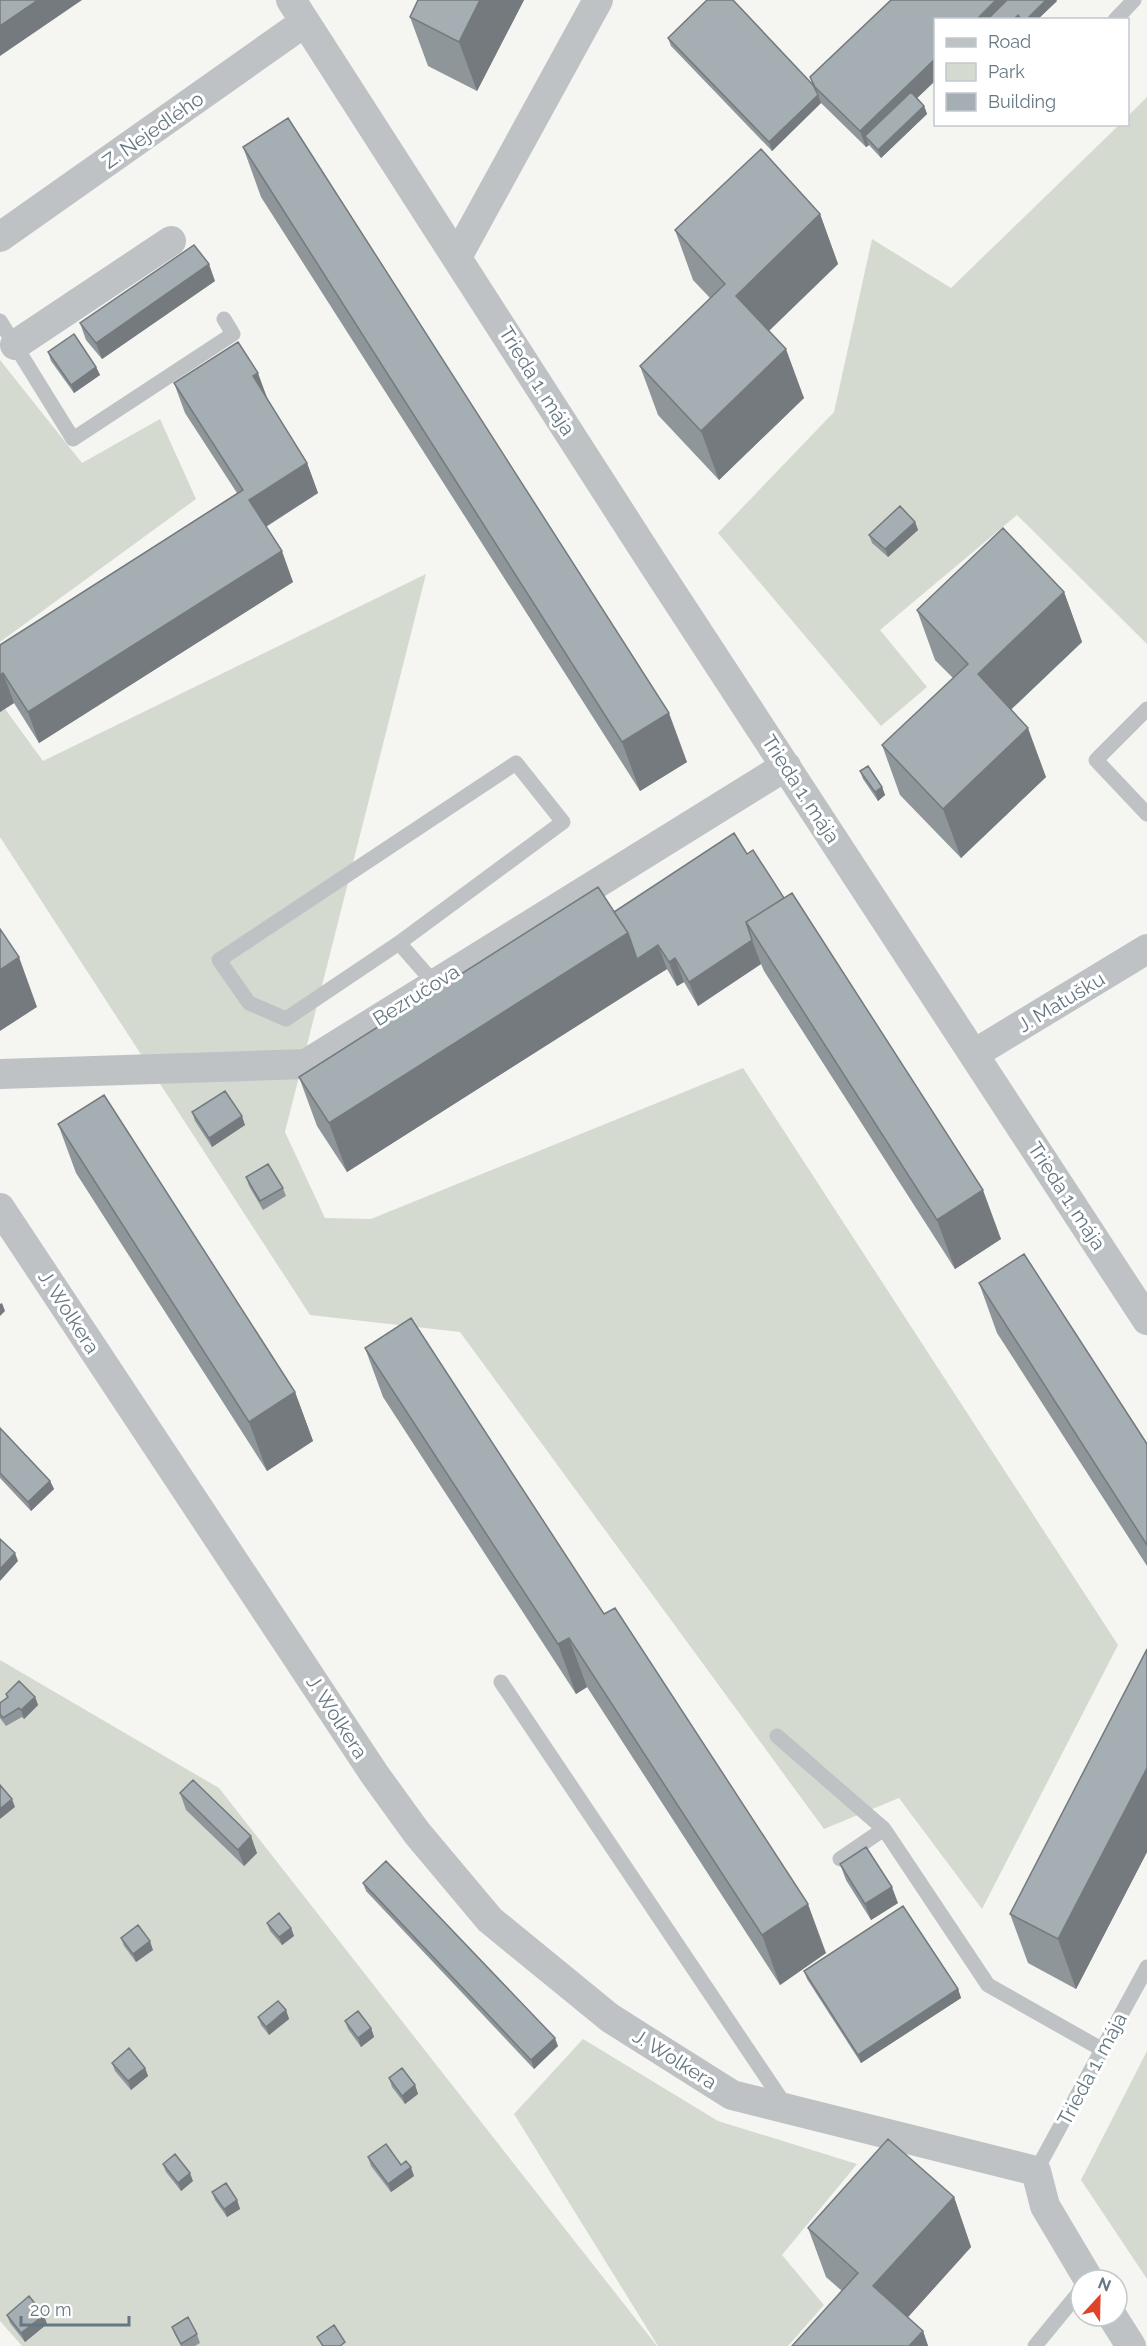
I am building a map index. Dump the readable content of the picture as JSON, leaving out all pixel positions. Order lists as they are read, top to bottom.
{
  "streets": {
    "street": [
      "Z. Nejedlého",
      "Trieda 1. mája",
      "Bezručova",
      "J. Matušku",
      "J. Wolkera"
    ]
  },
  "crossings": [
    ["Z. Nejedlého", "Trieda 1. mája"],
    ["Trieda 1. mája", "Bezručova"],
    ["Trieda 1. mája", "J. Matušku"],
    ["Trieda 1. mája", "J. Wolkera"]
  ],
  "legend": ["Road", "Park", "Building"],
  "scale_bar": "20 m",
  "north": "top"
}
